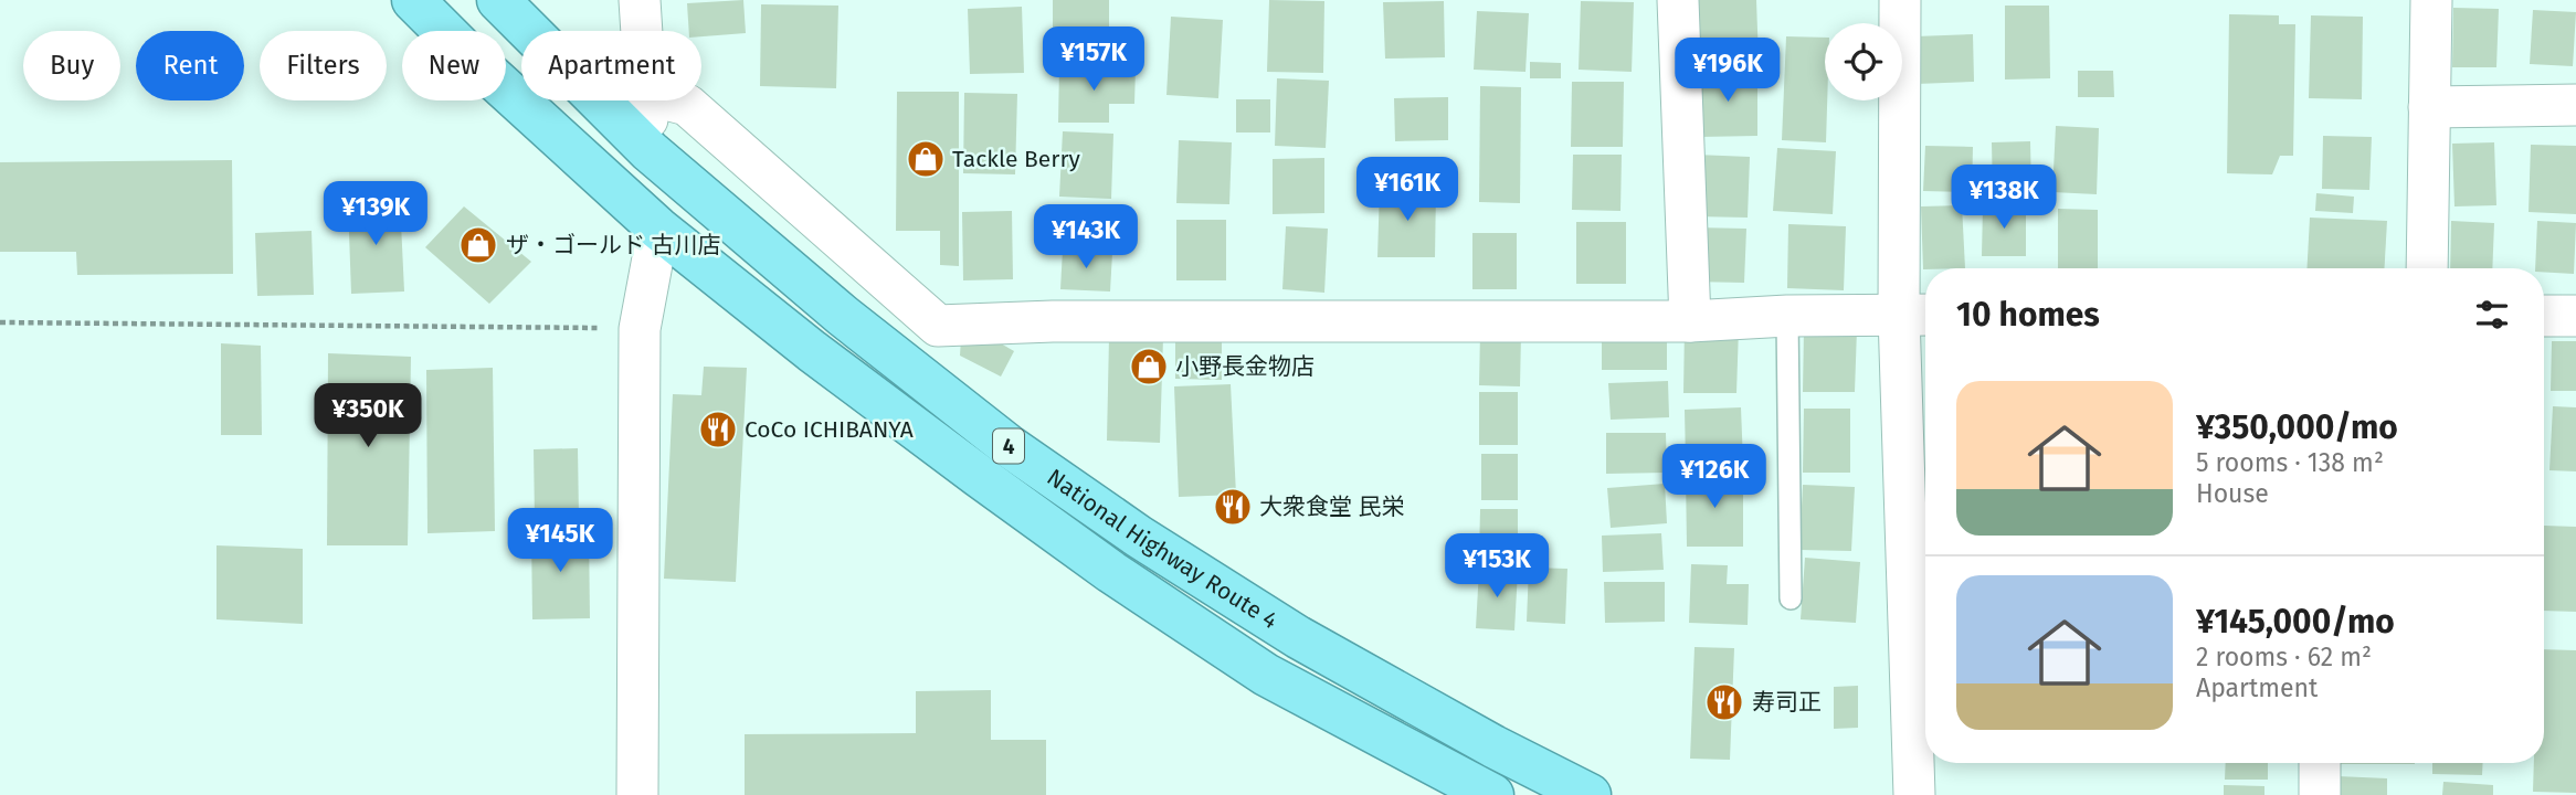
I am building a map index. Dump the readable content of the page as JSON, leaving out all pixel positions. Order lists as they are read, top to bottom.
{
  "streets": {
    "highway": ["4", "National Highway Route 4"]
  },
  "places": {
    "shop": ["Tackle Berry", "ザ・ゴールド 古川店", "小野長金物店"],
    "restaurant": ["CoCo ICHIBANYA", "大衆食堂 民栄", "寿司正"]
  },
  "page": {
    "price": [
      "¥157K",
      "¥196K",
      "¥161K",
      "¥138K",
      "¥139K",
      "¥143K",
      "¥350K",
      "¥126K",
      "¥145K",
      "¥153K"
    ],
    "chip": [
      "Buy",
      "Rent",
      "Filters",
      "New",
      "Apartment"
    ],
    "heading": "10 homes",
    "list": [
      {
        "name": "¥350,000/mo",
        "note": "5 rooms · 138 m² · House"
      },
      {
        "name": "¥145,000/mo",
        "note": "2 rooms · 62 m² · Apartment"
      }
    ]
  }
}
